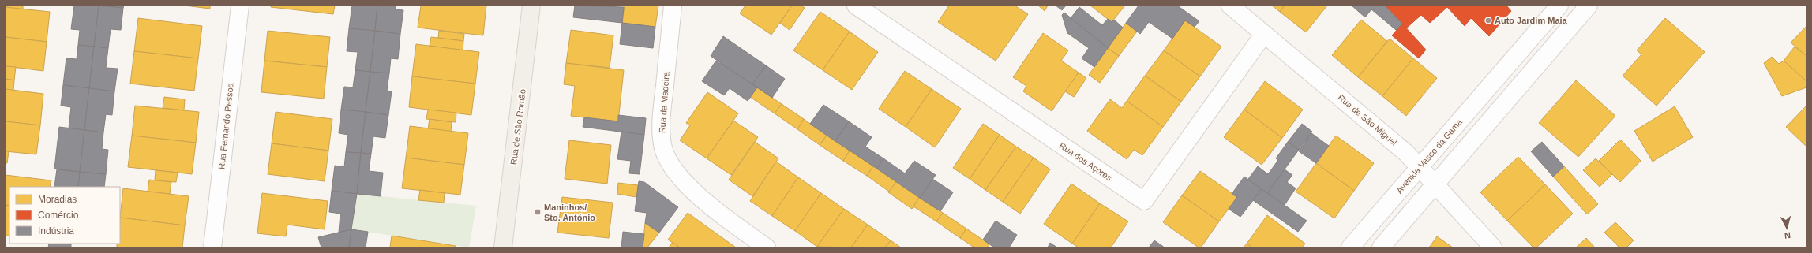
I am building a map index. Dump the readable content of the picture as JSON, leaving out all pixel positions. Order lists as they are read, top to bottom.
{
  "streets": {
    "main road": ["Rua de São Romão"],
    "street": [
      "Rua da Madeira",
      "Rua de São Miguel",
      "Rua Fernando Pessoa",
      "Avenida Vasco da Gama",
      "Rua dos Açores"
    ]
  },
  "crossings": [
    ["Rua de São Miguel", "Avenida Vasco da Gama"],
    ["Rua de São Miguel", "Rua dos Açores"]
  ],
  "places": {
    "other": ["Auto Jardim Maia"],
    "transit": ["Maninhos/ Sto. António"]
  },
  "legend": ["Moradias", "Comércio", "Indústria"],
  "north": "bottom"
}
